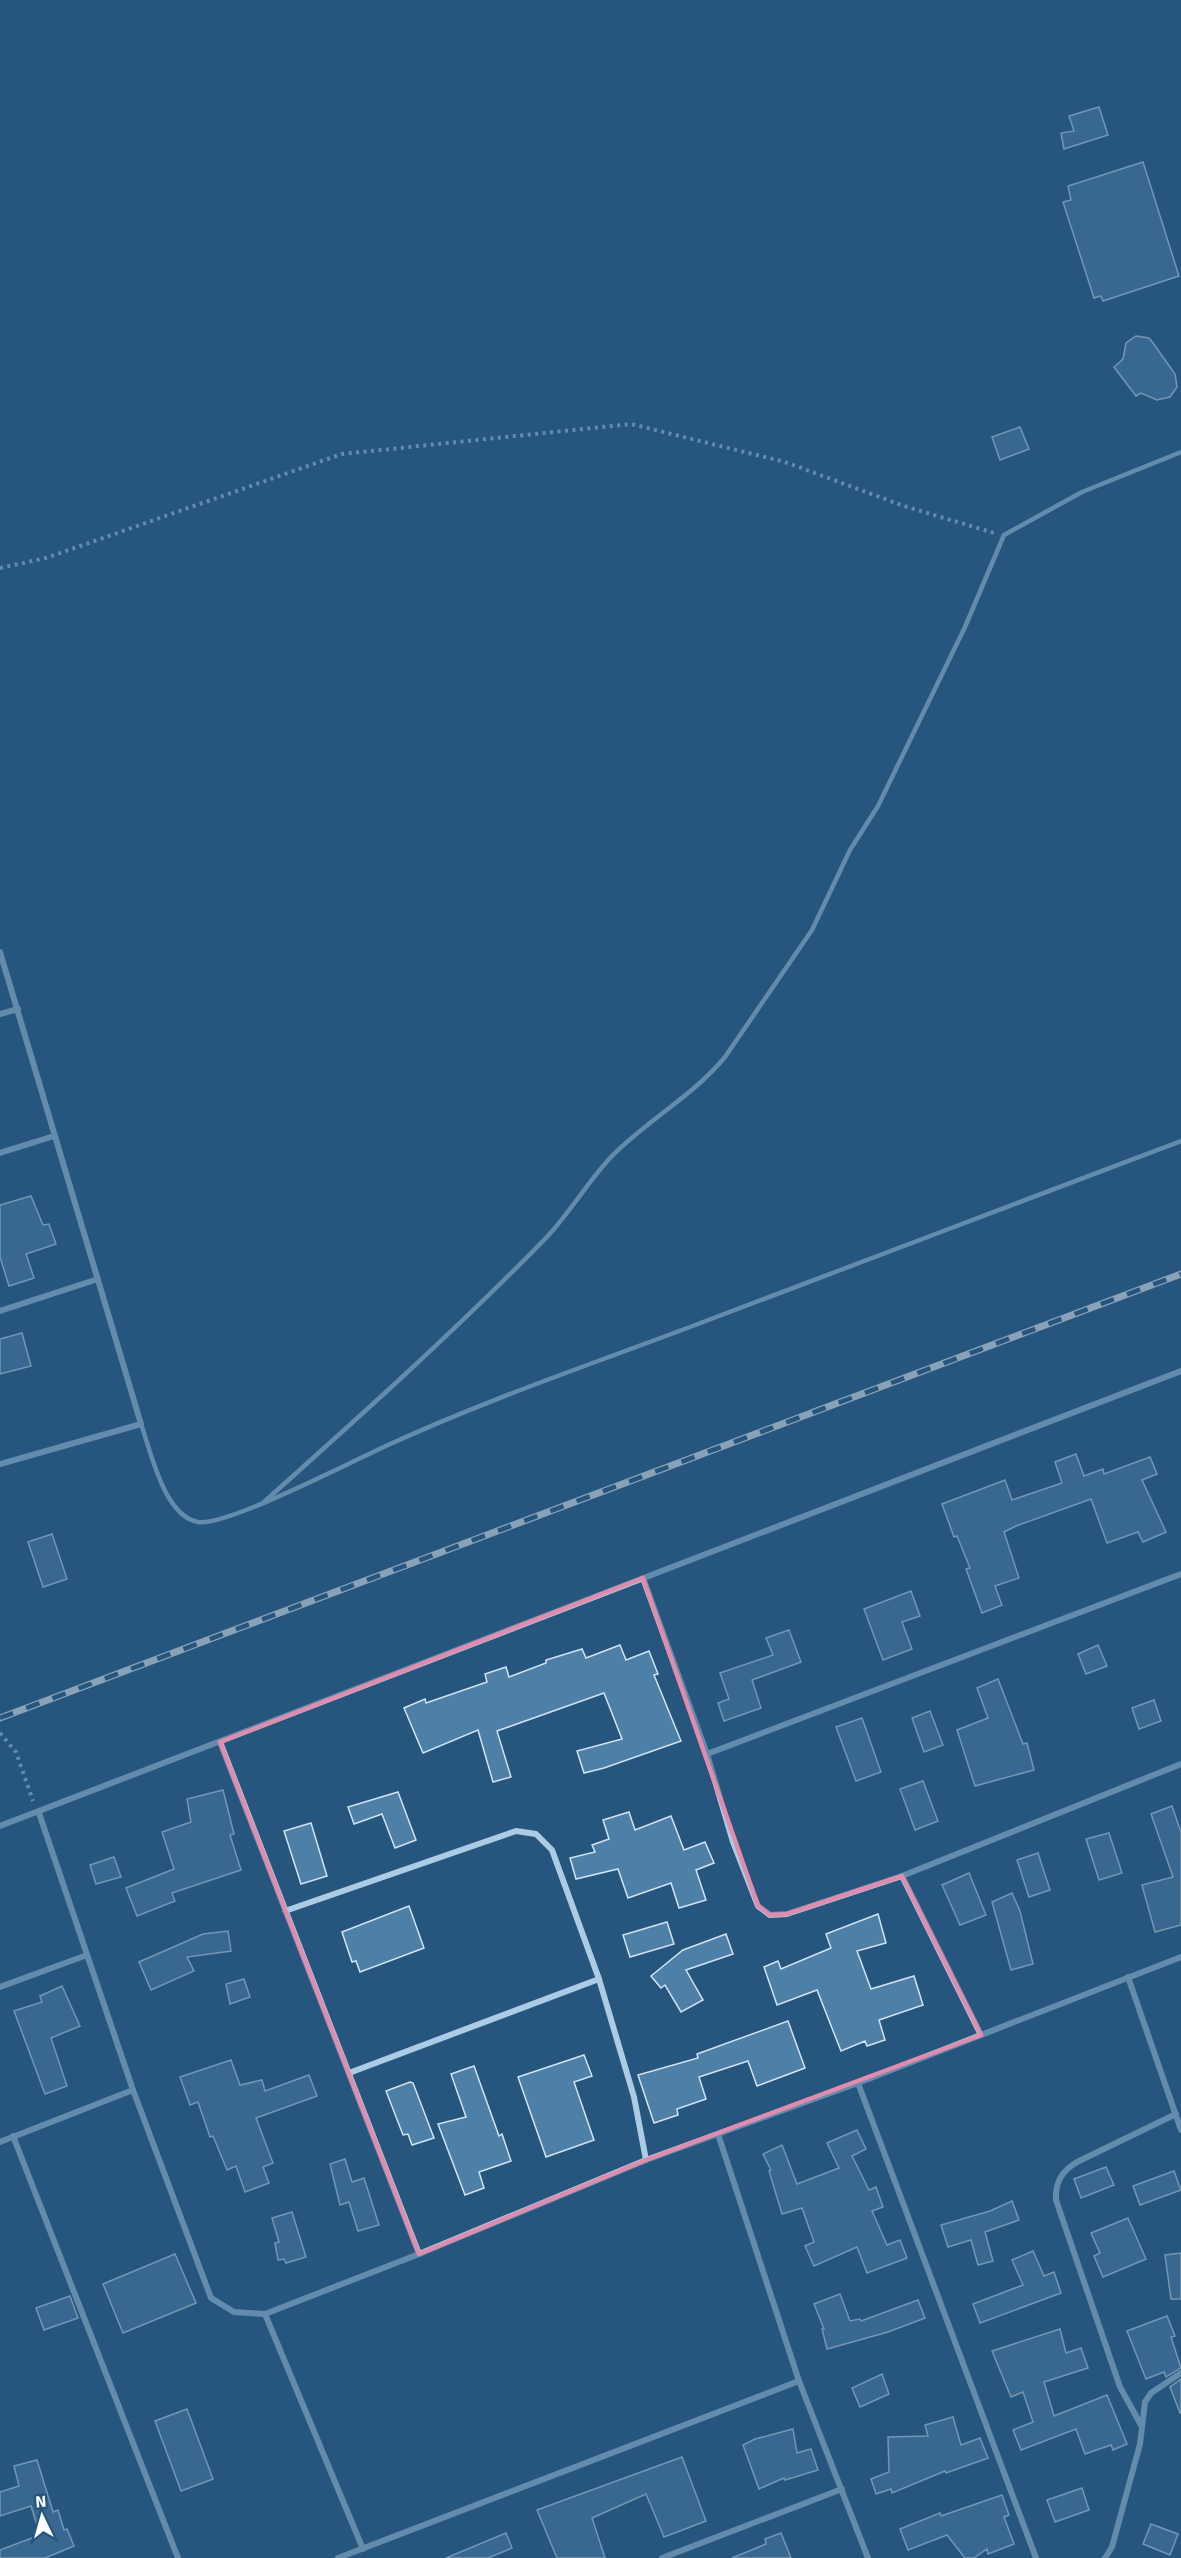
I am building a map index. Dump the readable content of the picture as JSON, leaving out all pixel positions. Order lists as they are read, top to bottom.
{
  "north": "top"
}
